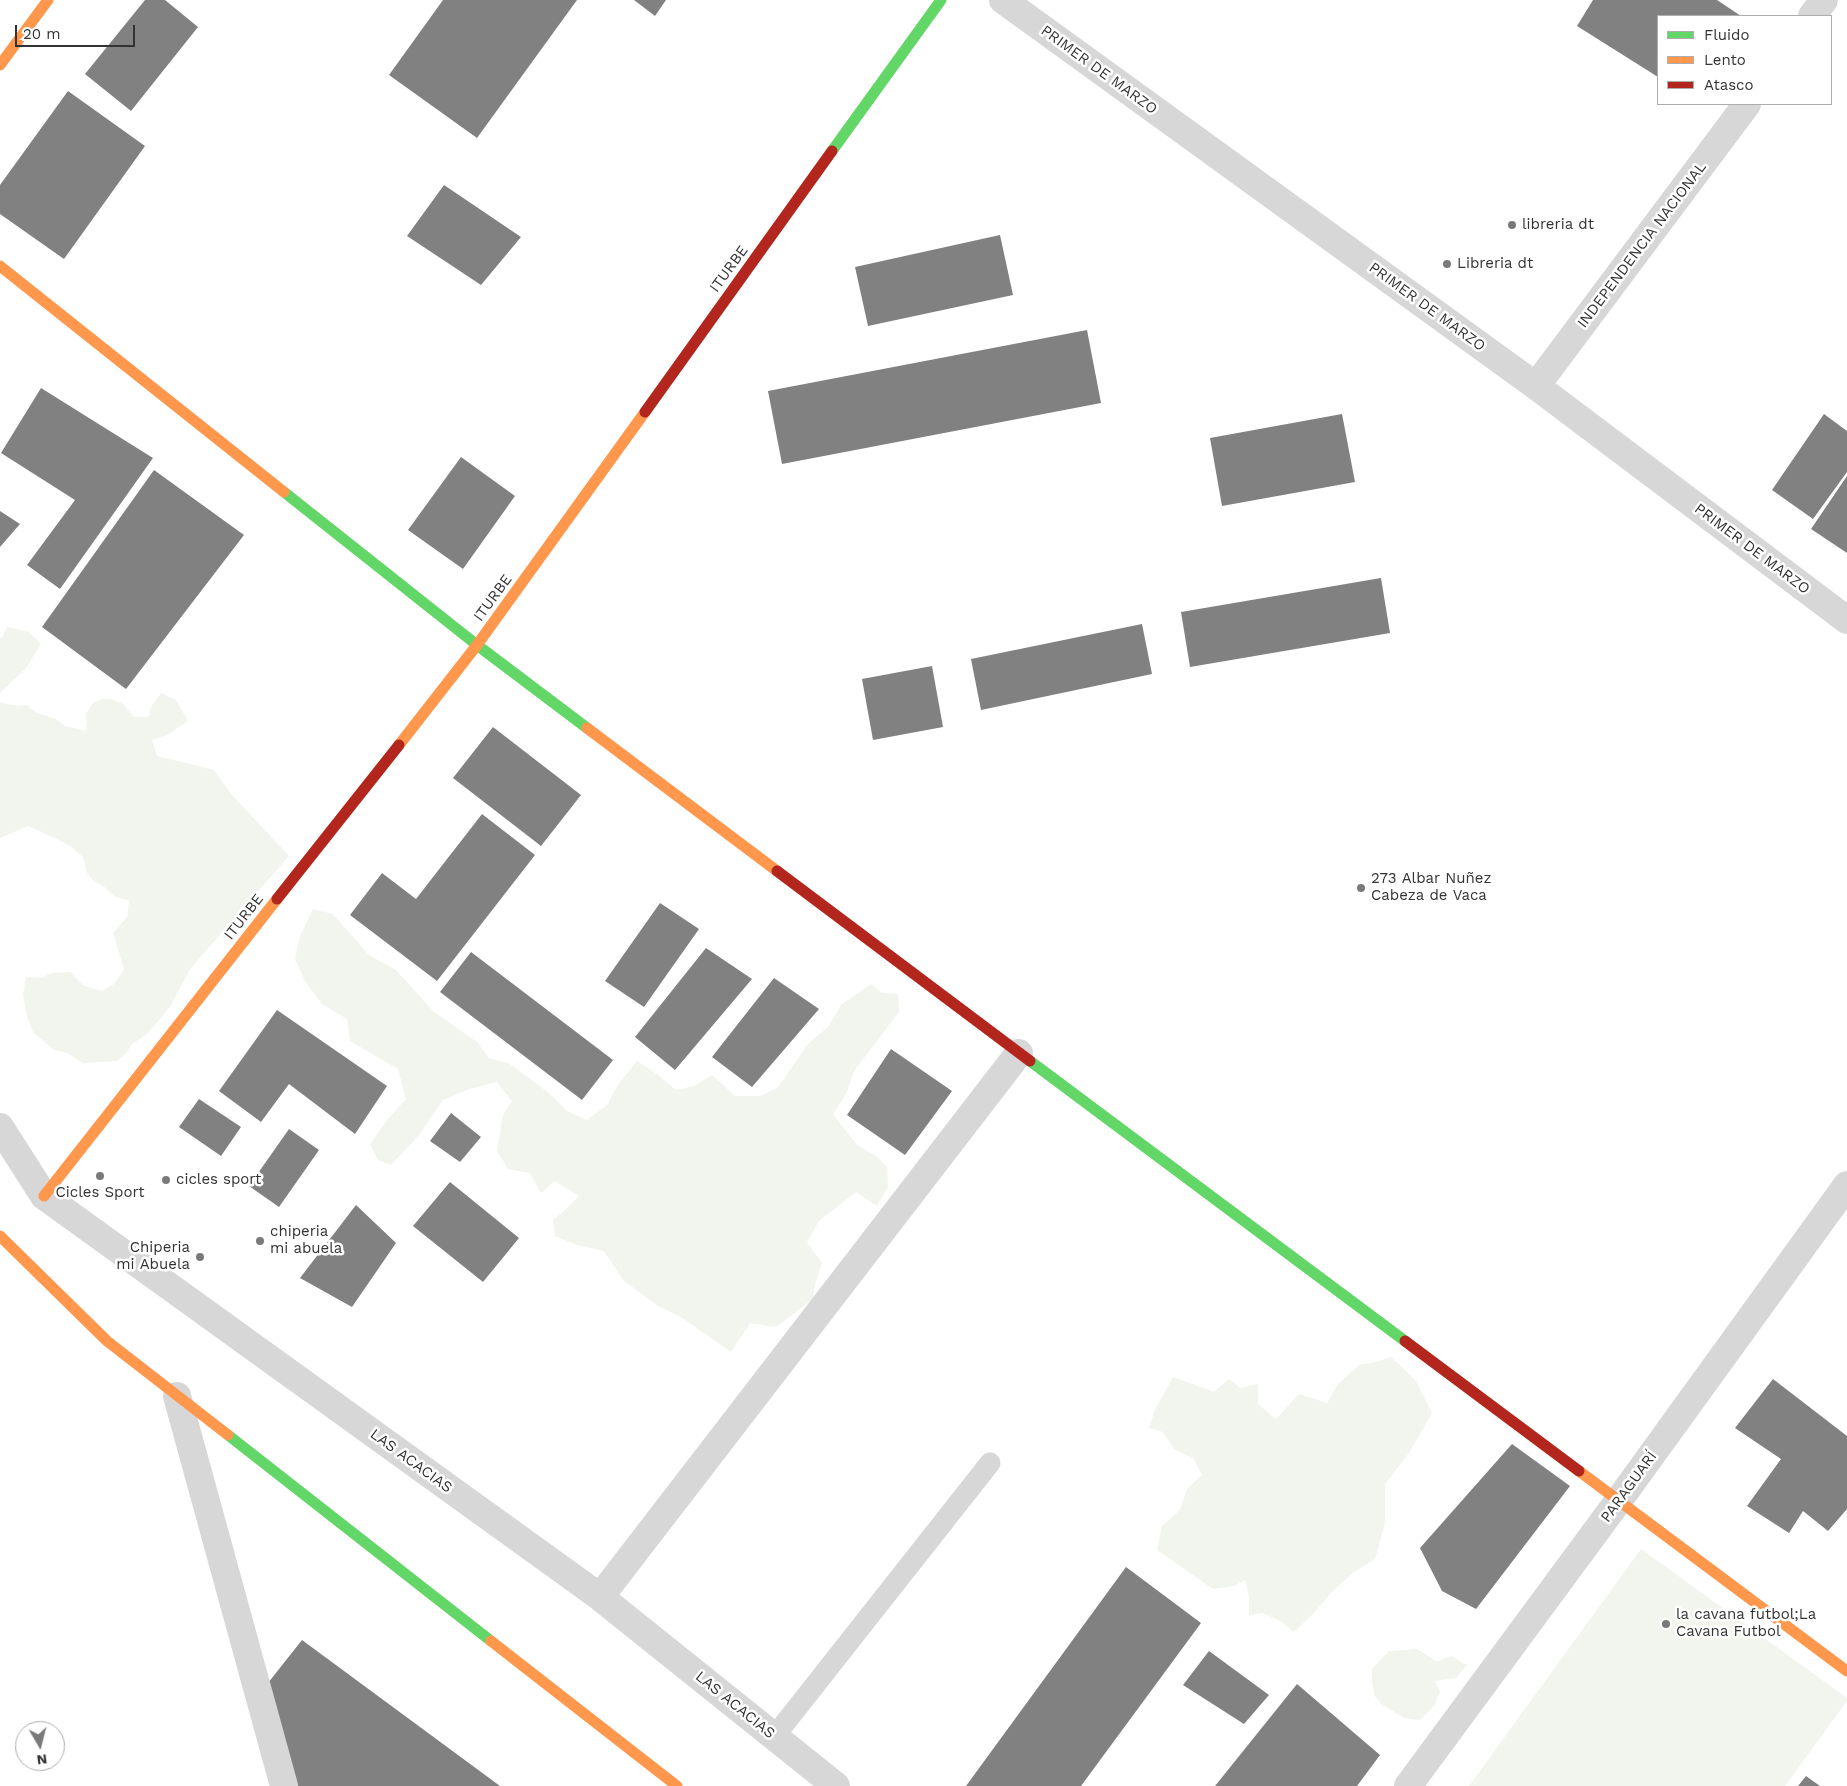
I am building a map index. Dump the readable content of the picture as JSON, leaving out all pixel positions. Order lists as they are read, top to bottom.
{
  "streets": {
    "main road": ["ITURBE"],
    "street": [
      "PRIMER DE MARZO",
      "INDEPENDENCIA NACIONAL",
      "LAS ACACIAS",
      "PARAGUARÍ"
    ]
  },
  "crossings": [
    ["PRIMER DE MARZO", "INDEPENDENCIA NACIONAL"],
    ["ITURBE", "LAS ACACIAS"]
  ],
  "places": [
    "libreria dt",
    "Libreria dt",
    "273 Albar Nuñez Cabeza de Vaca",
    "Cicles Sport",
    "cicles sport",
    "chiperia mi abuela",
    "Chiperia mi Abuela",
    "la cavana futbol;La Cavana Futbol"
  ],
  "legend": ["Fluido", "Lento", "Atasco"],
  "scale_bar": "20 m",
  "north": "bottom"
}
